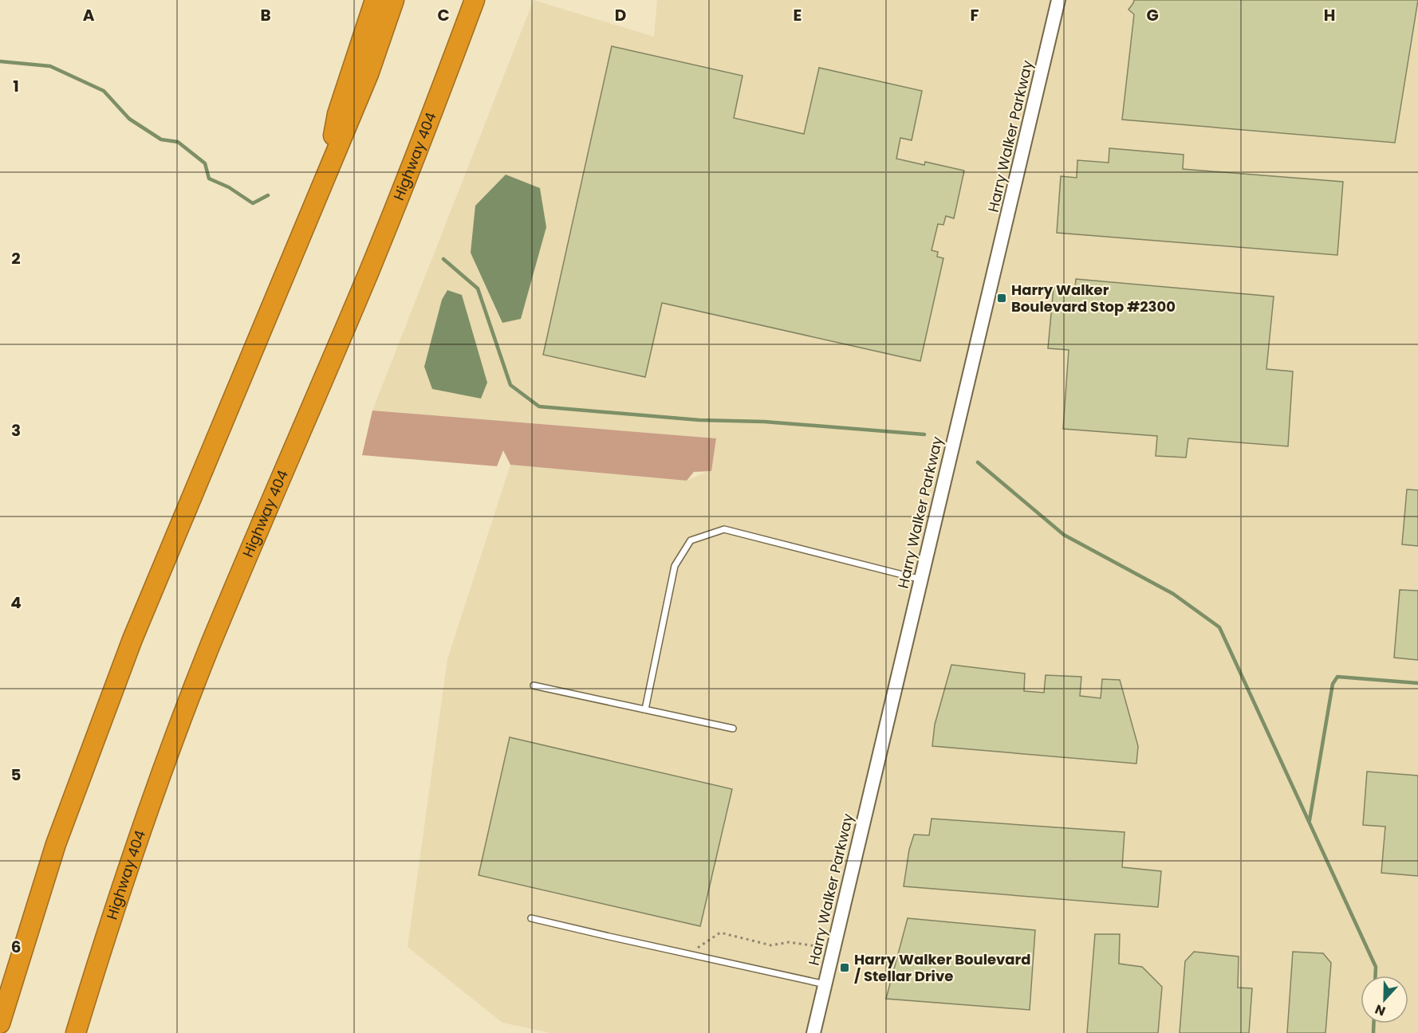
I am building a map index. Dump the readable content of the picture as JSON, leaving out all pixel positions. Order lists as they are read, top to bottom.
{
  "streets": {
    "highway": ["Highway 404"],
    "street": ["Harry Walker Parkway"]
  },
  "places": {
    "transit": ["Harry Walker Boulevard Stop #2300", "Harry Walker Boulevard / Stellar Drive"]
  },
  "north": "bottom",
  "grid": {
    "columns": [
      "A",
      "B",
      "C",
      "D",
      "E",
      "F",
      "G",
      "H"
    ],
    "rows": [
      "1",
      "2",
      "3",
      "4",
      "5",
      "6"
    ]
  }
}
